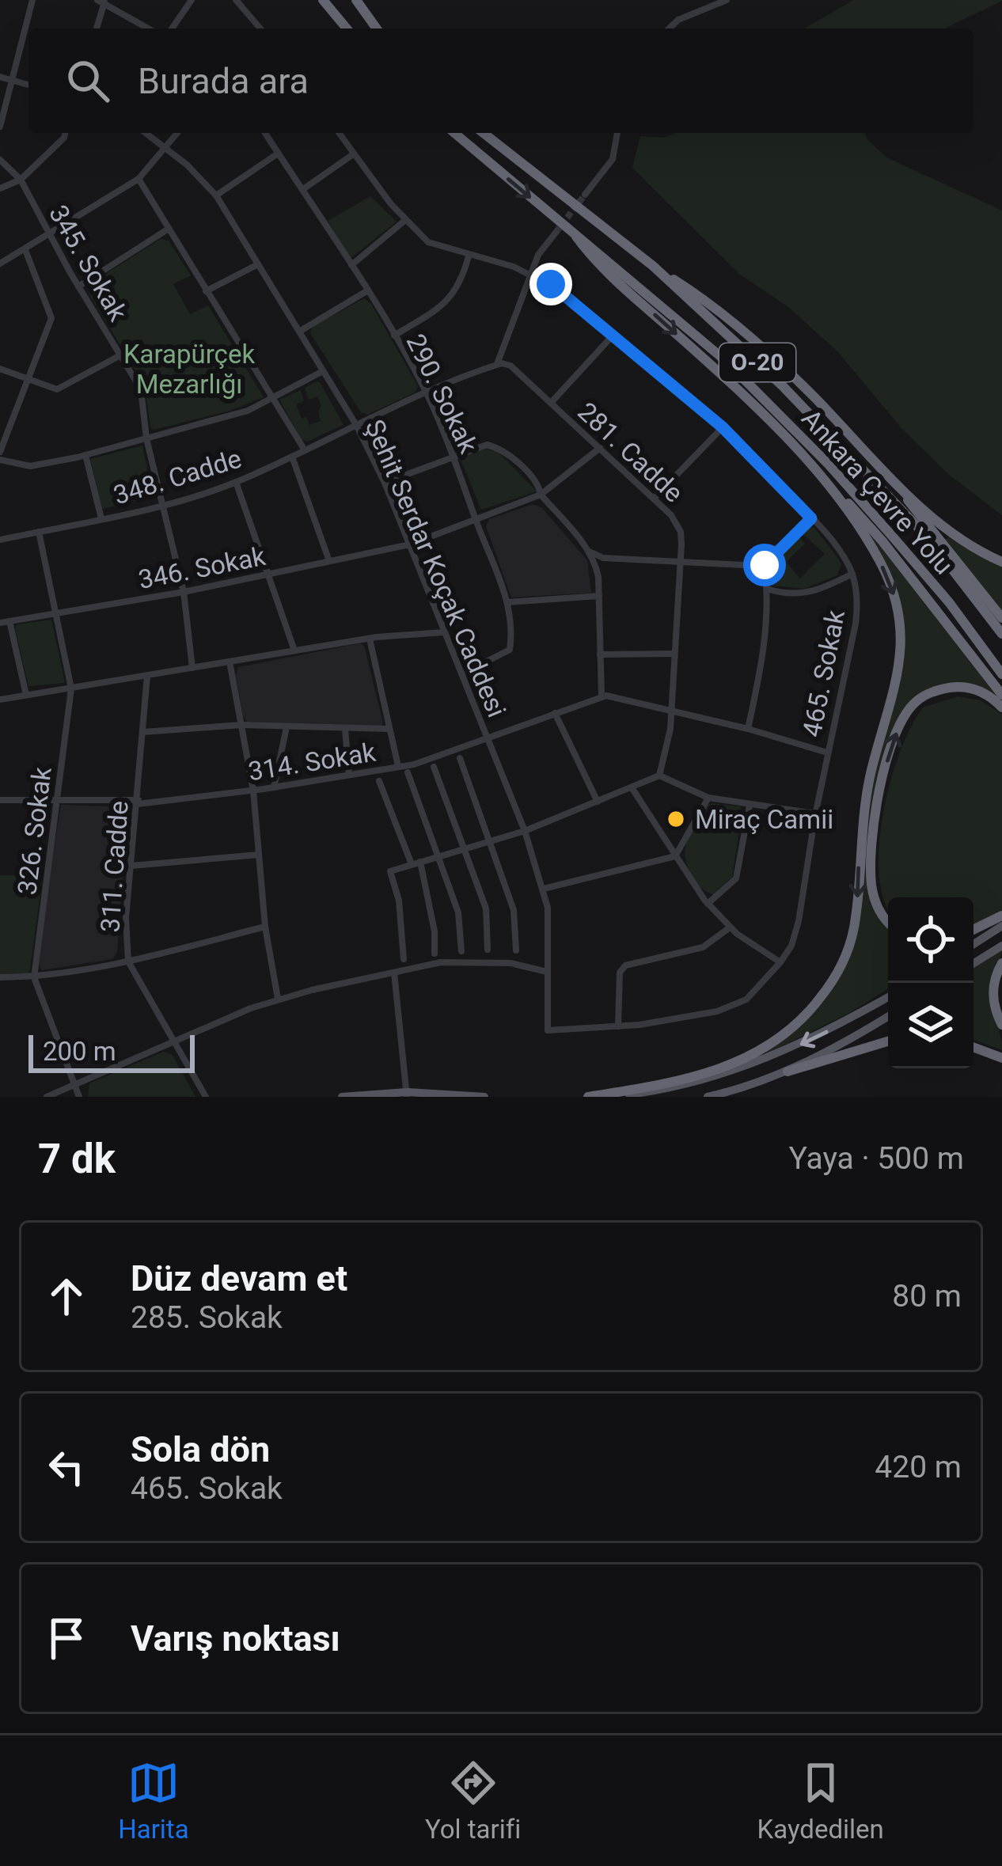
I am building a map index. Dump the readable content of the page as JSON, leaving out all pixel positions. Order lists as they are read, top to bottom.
{
  "streets": {
    "highway": ["O-20", "Ankara Çevre Yolu"],
    "street": [
      "345. Sokak",
      "290. Sokak",
      "281. Cadde",
      "348. Cadde",
      "346. Sokak",
      "Şehit Serdar Koçak Caddesi",
      "465. Sokak",
      "314. Sokak",
      "326. Sokak",
      "311. Cadde"
    ]
  },
  "crossings": [
    ["345. Sokak", "348. Cadde"],
    ["345. Sokak", "346. Sokak"],
    ["290. Sokak", "346. Sokak"],
    ["290. Sokak", "Şehit Serdar Koçak Caddesi"],
    ["281. Cadde", "346. Sokak"],
    ["348. Cadde", "Şehit Serdar Koçak Caddesi"],
    ["348. Cadde", "326. Sokak"],
    ["346. Sokak", "Şehit Serdar Koçak Caddesi"],
    ["346. Sokak", "326. Sokak"],
    ["Şehit Serdar Koçak Caddesi", "465. Sokak"],
    ["Şehit Serdar Koçak Caddesi", "314. Sokak"],
    ["314. Sokak", "326. Sokak"],
    ["314. Sokak", "311. Cadde"]
  ],
  "parks": ["Karapürçek Mezarlığı"],
  "places": ["Miraç Camii"],
  "scale_bar": "200 m",
  "page": {
    "search": "Burada ara",
    "scale": "200 m",
    "heading": ["7 dk", "Yaya · 500 m"],
    "list": [
      ["Düz devam et", "285. Sokak", "80 m"],
      ["Sola dön", "465. Sokak", "420 m"],
      "Varış noktası"
    ],
    "nav": ["Harita", "Yol tarifi", "Kaydedilen"]
  }
}
